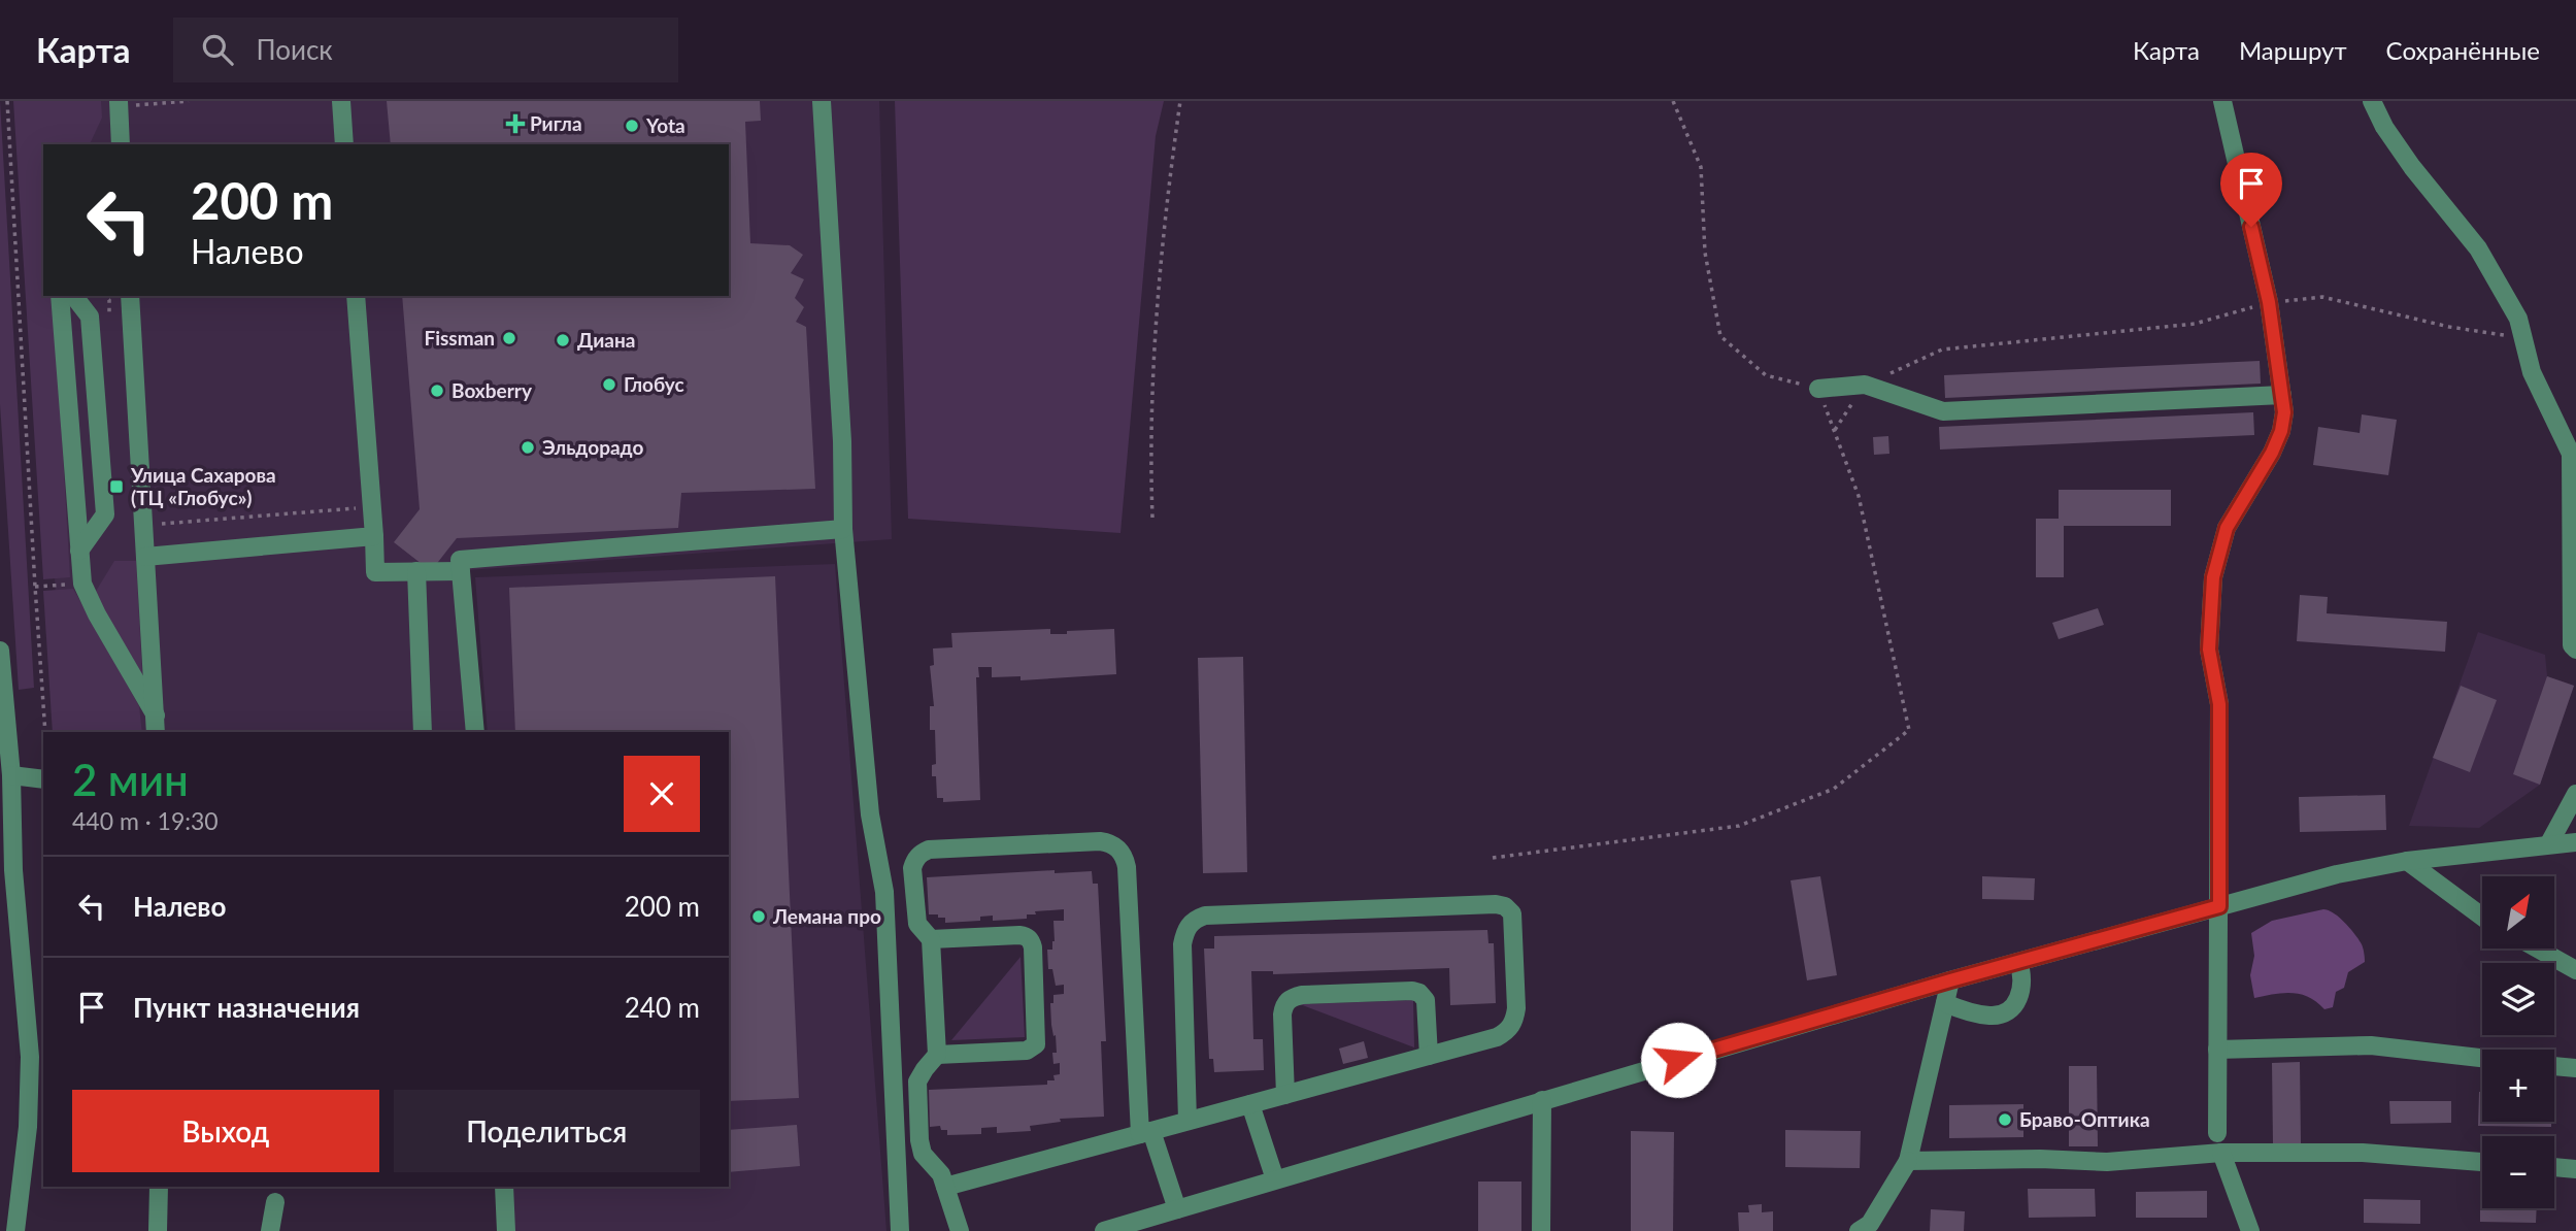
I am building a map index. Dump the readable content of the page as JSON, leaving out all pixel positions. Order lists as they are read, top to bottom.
{
  "places": {
    "health": ["Ригла"],
    "other": [
      "Yota",
      "Fissman",
      "Диана",
      "Глобус",
      "Boxberry",
      "Эльдорадо",
      "Лемана про",
      "Браво-Оптика"
    ],
    "transit": ["Улица Сахарова (ТЦ «Глобус»)"]
  },
  "north": "top right",
  "page": {
    "header": "Карта",
    "search": "Поиск",
    "nav": ["Карта", "Маршрут", "Сохранённые"],
    "turn": ["200 m", "Налево"],
    "heading": ["2 мин", "440 m · 19:30"],
    "list": [
      {
        "name": "Налево",
        "value": "200 m"
      },
      {
        "name": "Пункт назначения",
        "value": "240 m"
      }
    ],
    "map_buttons": ["+", "−"],
    "buttons": ["Выход", "Поделиться"]
  }
}
